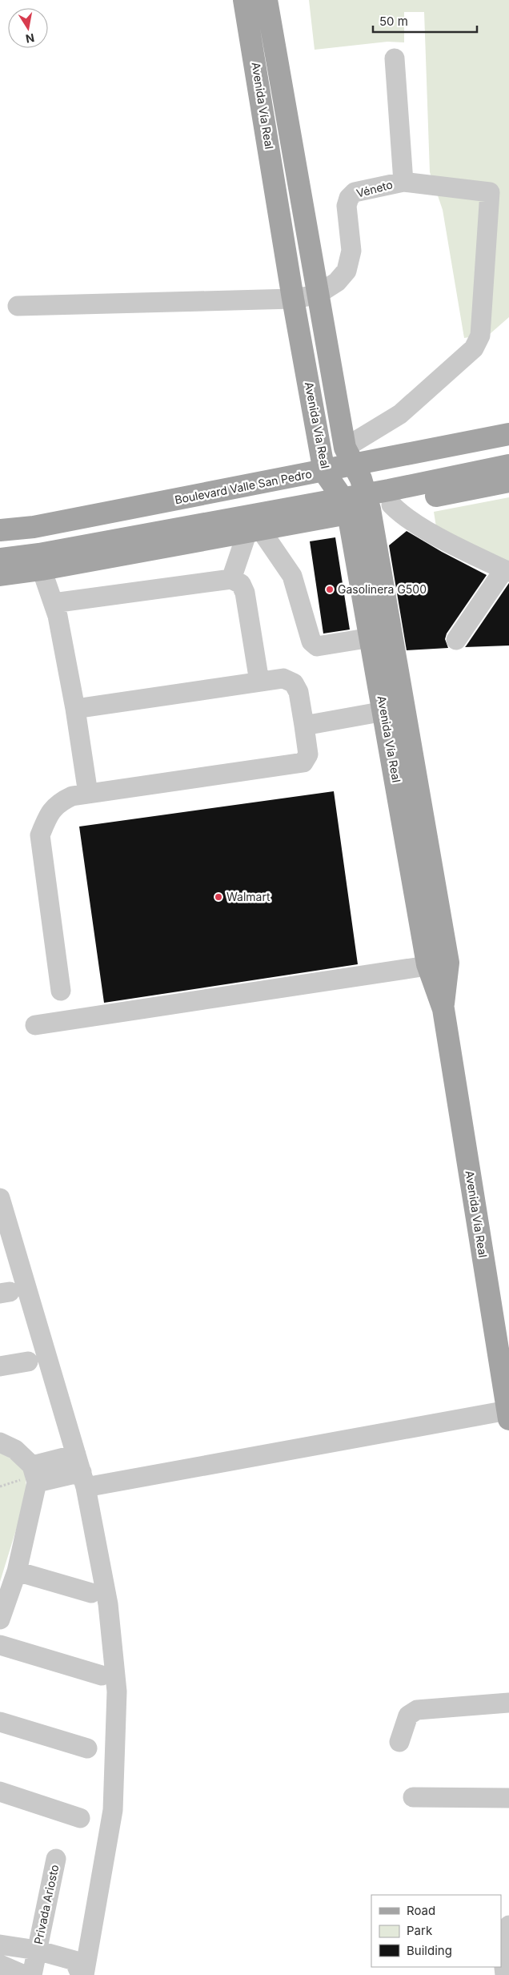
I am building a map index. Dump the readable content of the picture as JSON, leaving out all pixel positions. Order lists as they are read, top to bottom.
{
  "streets": {
    "main road": ["Avenida Vía Real", "Boulevard Valle San Pedro"],
    "street": ["Véneto", "Privada Ariosto"]
  },
  "crossings": [
    ["Avenida Vía Real", "Véneto"],
    ["Avenida Vía Real", "Boulevard Valle San Pedro"],
    ["Véneto", "Boulevard Valle San Pedro"]
  ],
  "places": ["Gasolinera G500", "Walmart"],
  "legend": ["Road", "Park", "Building"],
  "scale_bar": "50 m",
  "north": "bottom"
}
